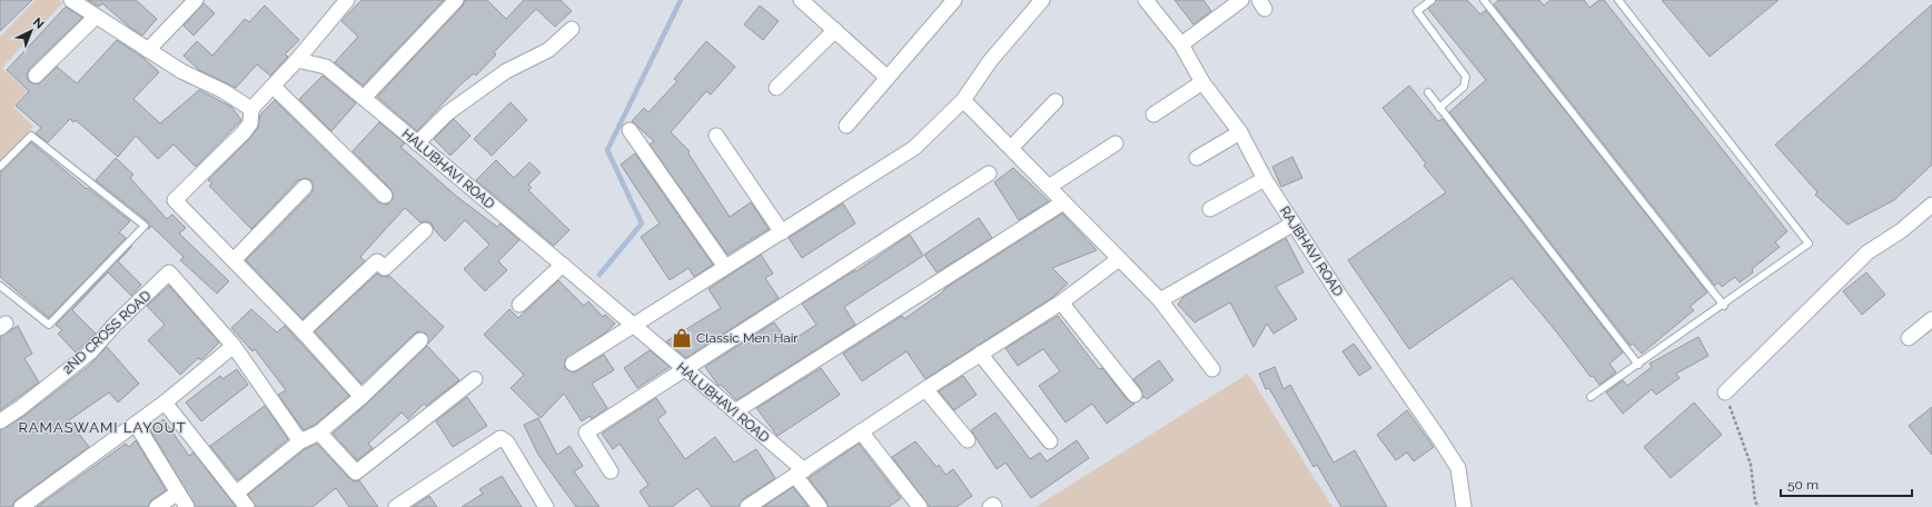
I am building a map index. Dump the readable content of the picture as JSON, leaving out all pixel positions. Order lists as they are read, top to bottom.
{
  "streets": {
    "street": ["HALUBHAVI ROAD", "RAJBHAVI ROAD", "2ND CROSS ROAD"]
  },
  "districts": ["RAMASWAMI LAYOUT"],
  "places": {
    "shop": ["Classic Men Hair"]
  },
  "scale_bar": "50 m",
  "north": "top right"
}
